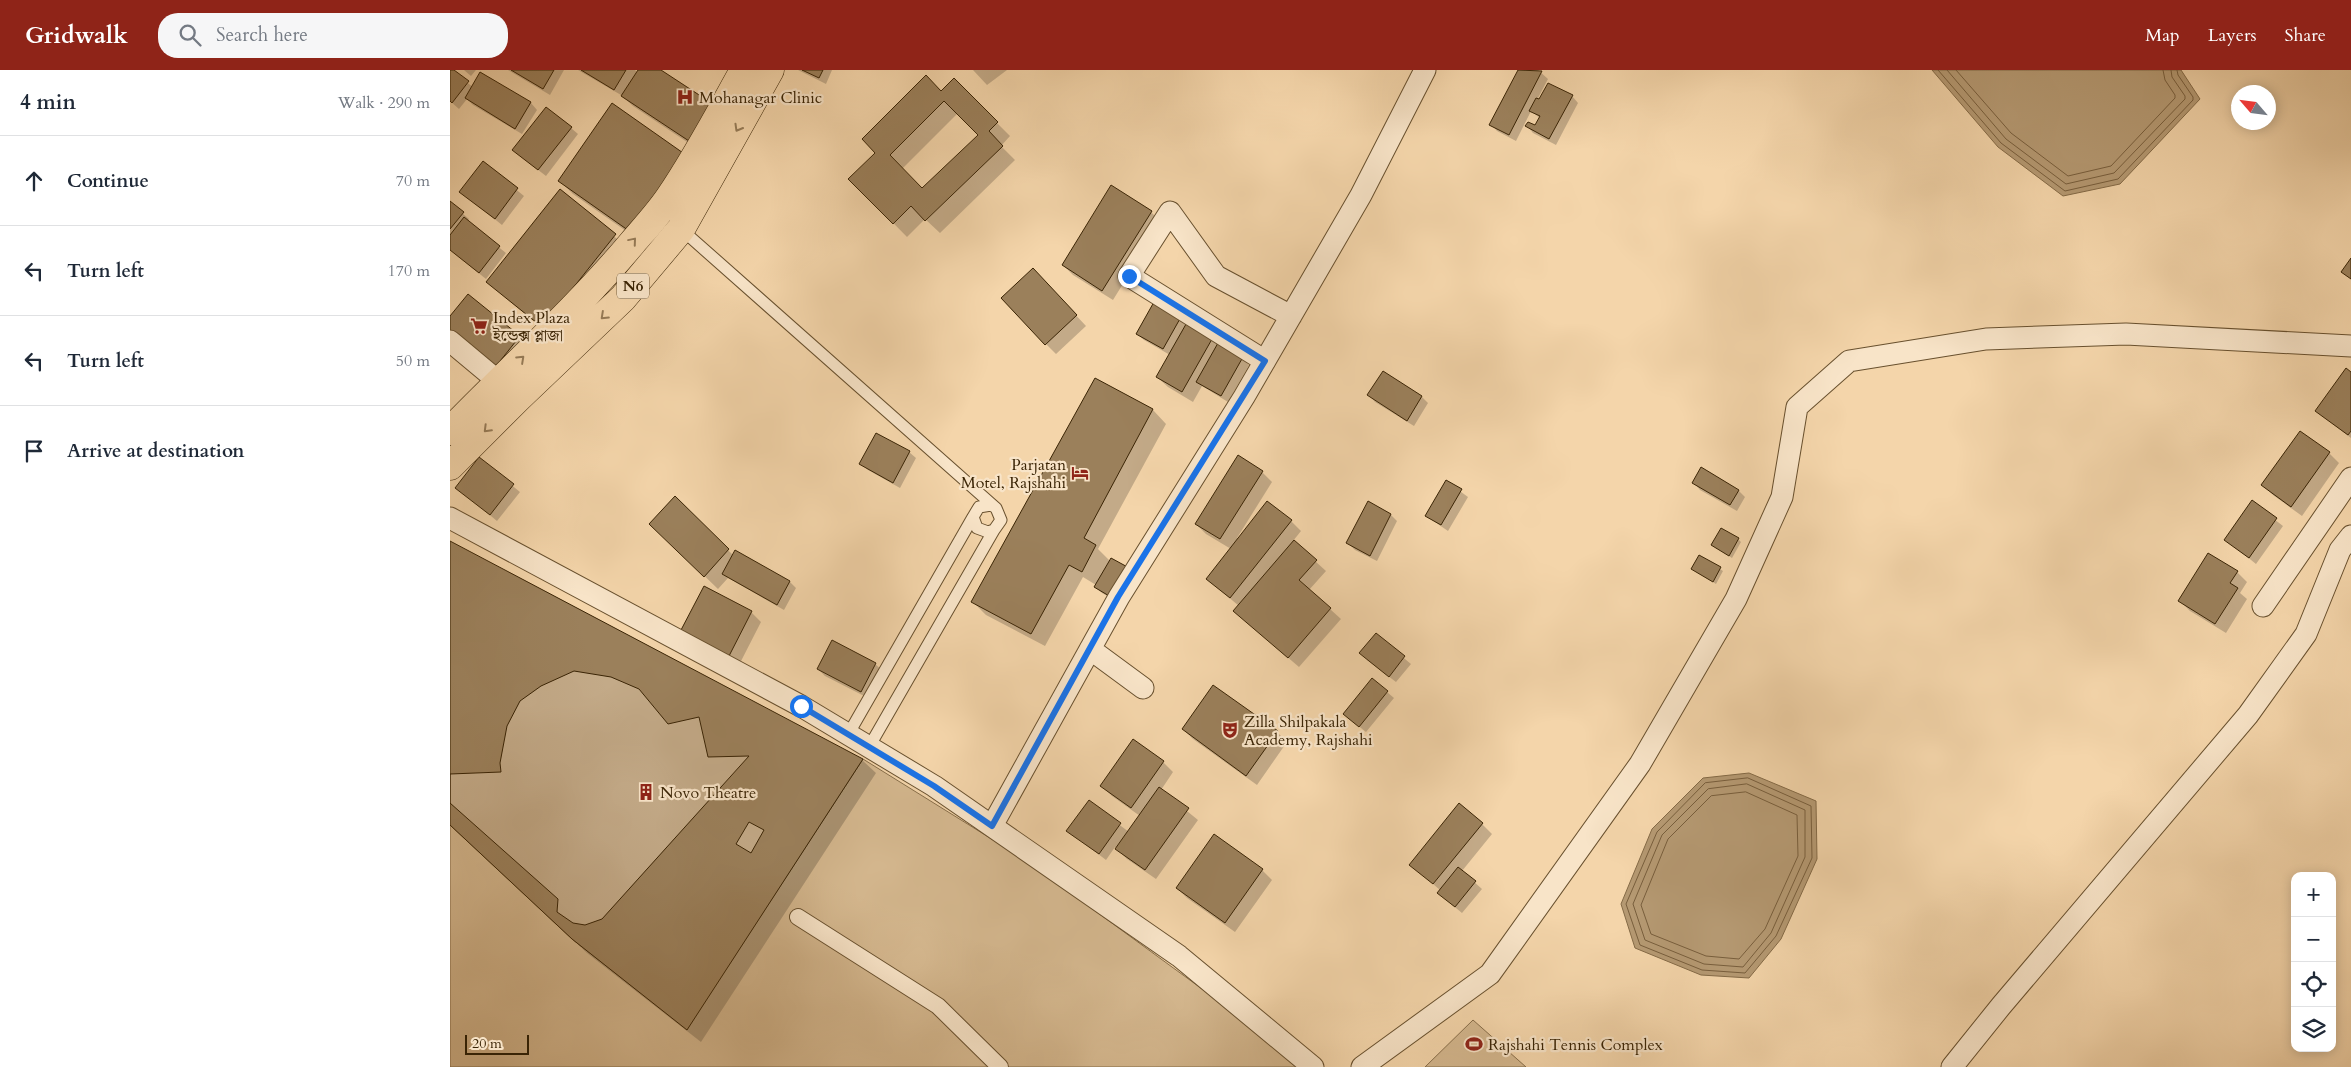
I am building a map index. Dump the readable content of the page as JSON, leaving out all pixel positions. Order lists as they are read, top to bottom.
{
  "streets": {
    "highway": ["N6"]
  },
  "places": {
    "hospital": ["Mohanagar Clinic"],
    "supermarket": ["Index Plaza ইন্ডেক্স প্লাজা"],
    "hotel": ["Parjatan Motel, Rajshahi"],
    "theatre": ["Zilla Shilpakala Academy, Rajshahi"],
    "building": ["Novo Theatre"],
    "sports": ["Rajshahi Tennis Complex"]
  },
  "scale_bar": "20 m",
  "north": "top left",
  "page": {
    "header": "Gridwalk",
    "search": "Search here",
    "nav": ["Map", "Layers", "Share"],
    "heading": ["4 min", "Walk · 290 m"],
    "list": [
      ["Continue", "70 m"],
      ["Turn left", "170 m"],
      ["Turn left", "50 m"],
      "Arrive at destination"
    ],
    "map_buttons": ["+", "−"],
    "scale": "20 m"
  }
}
